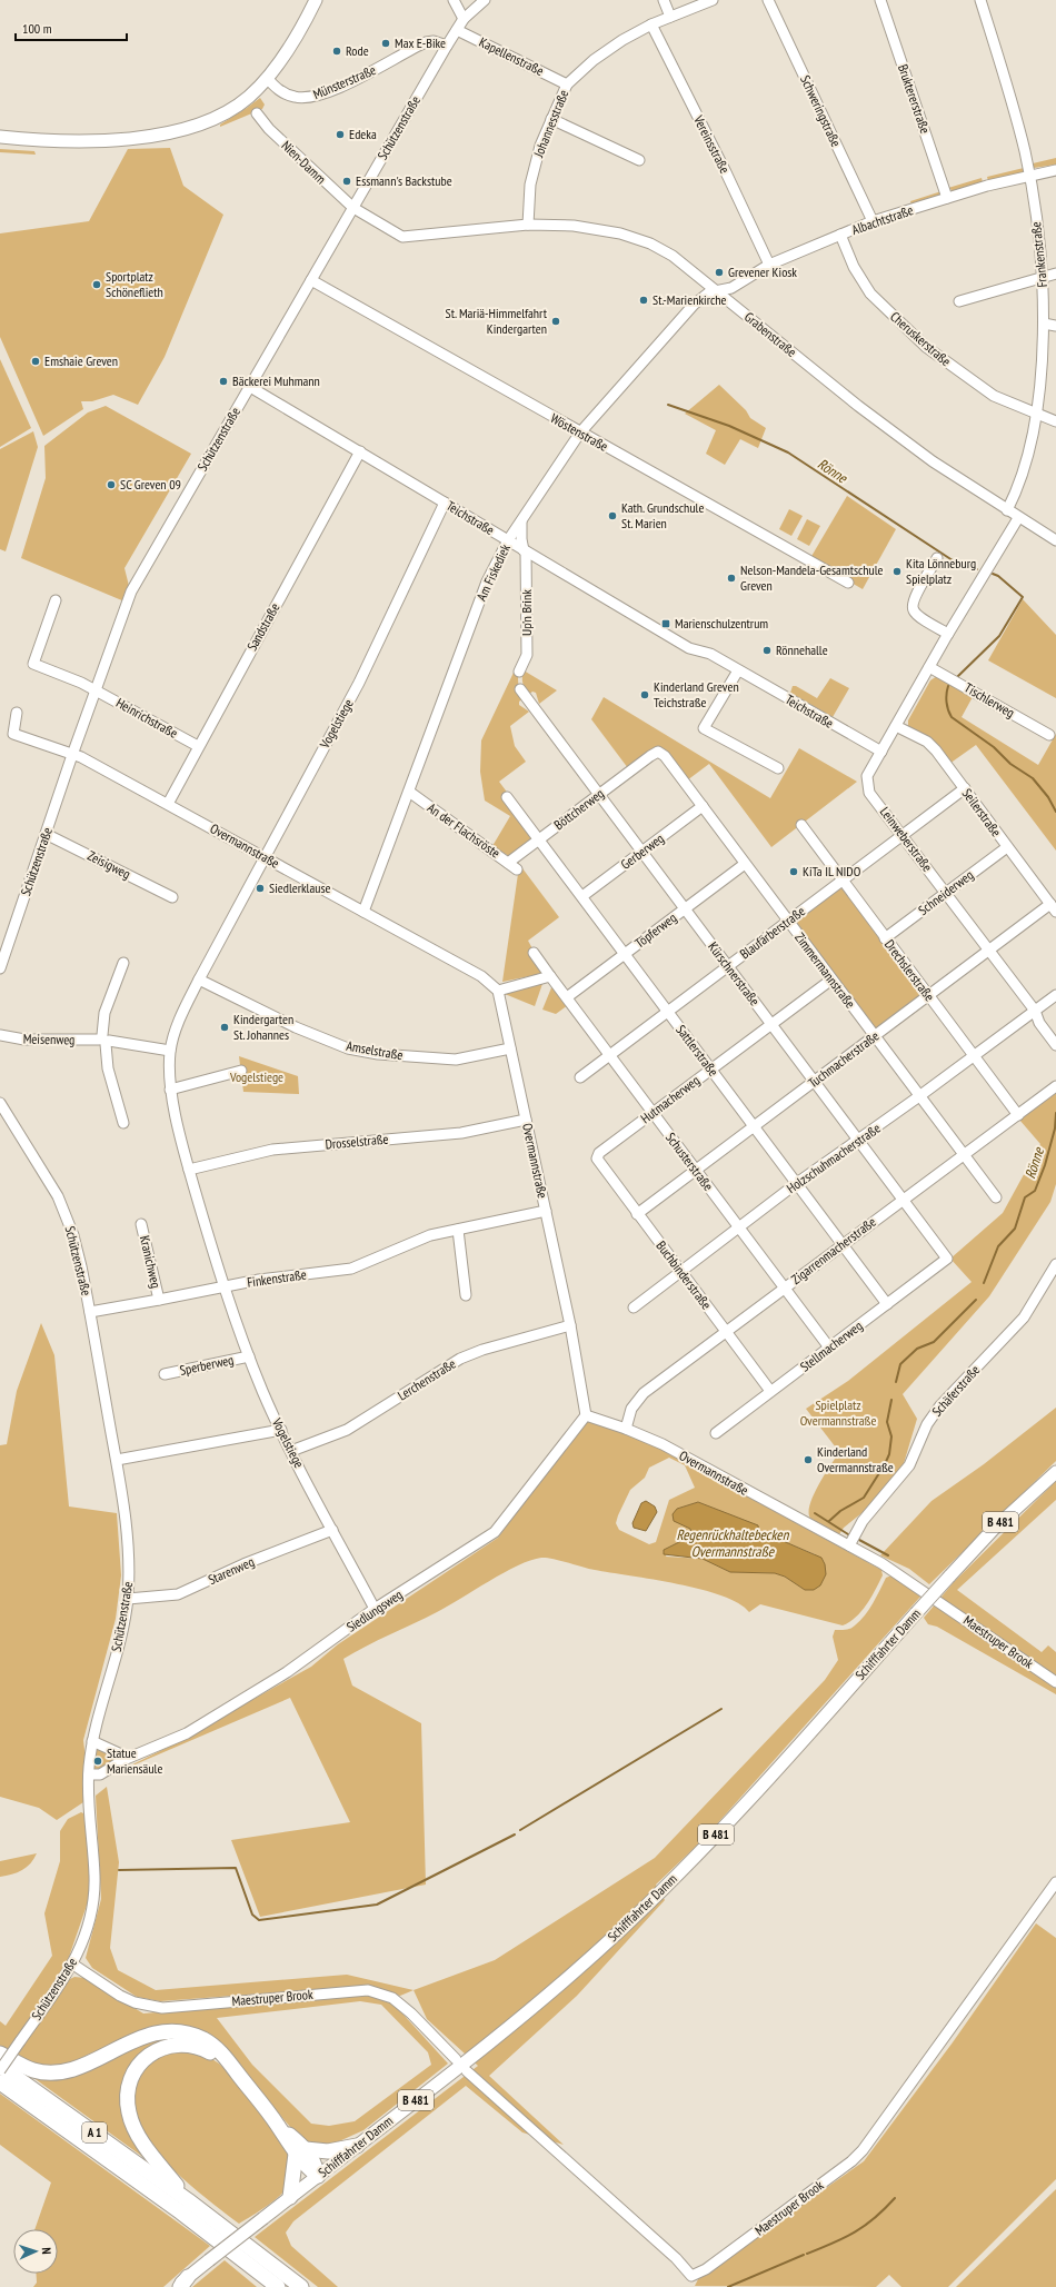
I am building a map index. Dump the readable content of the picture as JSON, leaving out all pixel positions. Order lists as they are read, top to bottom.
{
  "streets": {
    "highway": ["A 1"],
    "main road": ["B 481", "Schifffahrter Damm"],
    "street": [
      "Kapellenstraße",
      "Münsterstraße",
      "Bruktererstraße",
      "Schweringstraße",
      "Johannesstraße",
      "Schützenstraße",
      "Vereinsstraße",
      "Nien-Damm",
      "Albachtstraße",
      "Frankenstraße",
      "Grabenstraße",
      "Cheruskerstraße",
      "Wöstenstraße",
      "Teichstraße",
      "Am Fiskediek",
      "Up'n Brink",
      "Sandstraße",
      "Tischlerweg",
      "Heinrichstraße",
      "Vogelstiege",
      "Böttcherweg",
      "Seilerstraße",
      "An der Flachsröste",
      "Leinweberstraße",
      "Overmannstraße",
      "Gerberweg",
      "Zeisigweg",
      "Schneiderweg",
      "Töpferweg",
      "Blaufärberstraße",
      "Zimmermannstraße",
      "Drechslerstraße",
      "Kürschnerstraße",
      "Meisenweg",
      "Amselstraße",
      "Sattlerstraße",
      "Tuchmacherstraße",
      "Hutmacherweg",
      "Drosselstraße",
      "Holzschuhmacherstraße",
      "Schusterstraße",
      "Zigarrenmacherstraße",
      "Kranichweg",
      "Buchbinderstraße",
      "Finkenstraße",
      "Stellmacherweg",
      "Sperberweg",
      "Lerchenstraße",
      "Schäferstraße",
      "Starenweg",
      "Siedlungsweg",
      "Maestruper Brook"
    ]
  },
  "crossings": [
    ["Kapellenstraße", "Johannesstraße"],
    ["Münsterstraße", "Schützenstraße"],
    ["Bruktererstraße", "Albachtstraße"],
    ["Schweringstraße", "Albachtstraße"],
    ["Johannesstraße", "Vereinsstraße"],
    ["Johannesstraße", "Grabenstraße"],
    ["Schützenstraße", "Nien-Damm"],
    ["Schützenstraße", "Grabenstraße"],
    ["Schützenstraße", "Wöstenstraße"],
    ["Schützenstraße", "Teichstraße"],
    ["Schützenstraße", "Heinrichstraße"],
    ["Schützenstraße", "Overmannstraße"],
    ["Schützenstraße", "Zeisigweg"],
    ["Schützenstraße", "Finkenstraße"],
    ["Schützenstraße", "Starenweg"],
    ["Schützenstraße", "Siedlungsweg"],
    ["Schützenstraße", "Maestruper Brook"],
    ["Vereinsstraße", "Albachtstraße"],
    ["Nien-Damm", "Grabenstraße"],
    ["Albachtstraße", "Frankenstraße"],
    ["Albachtstraße", "Grabenstraße"],
    ["Albachtstraße", "Cheruskerstraße"],
    ["Albachtstraße", "Am Fiskediek"],
    ["Frankenstraße", "Grabenstraße"],
    ["Frankenstraße", "Cheruskerstraße"],
    ["Grabenstraße", "Am Fiskediek"],
    ["Grabenstraße", "Leinweberstraße"],
    ["Wöstenstraße", "Am Fiskediek"],
    ["Teichstraße", "Am Fiskediek"],
    ["Teichstraße", "Up'n Brink"],
    ["Teichstraße", "Sandstraße"],
    ["Teichstraße", "Vogelstiege"],
    ["Teichstraße", "Leinweberstraße"],
    ["Am Fiskediek", "Up'n Brink"],
    ["Am Fiskediek", "An der Flachsröste"],
    ["Am Fiskediek", "Overmannstraße"],
    ["Sandstraße", "Heinrichstraße"],
    ["Sandstraße", "Overmannstraße"],
    ["Tischlerweg", "Leinweberstraße"],
    ["Vogelstiege", "Overmannstraße"],
    ["Vogelstiege", "Meisenweg"],
    ["Vogelstiege", "Amselstraße"],
    ["Vogelstiege", "Drosselstraße"],
    ["Vogelstiege", "Finkenstraße"],
    ["Vogelstiege", "Sperberweg"],
    ["Vogelstiege", "Lerchenstraße"],
    ["Vogelstiege", "Starenweg"],
    ["Vogelstiege", "Siedlungsweg"],
    ["Böttcherweg", "An der Flachsröste"],
    ["Böttcherweg", "Zimmermannstraße"],
    ["Böttcherweg", "Kürschnerstraße"],
    ["Böttcherweg", "Sattlerstraße"],
    ["Seilerstraße", "Leinweberstraße"],
    ["Seilerstraße", "Schneiderweg"],
    ["Seilerstraße", "Blaufärberstraße"],
    ["Seilerstraße", "Tuchmacherstraße"],
    ["Leinweberstraße", "Schneiderweg"],
    ["Leinweberstraße", "Blaufärberstraße"],
    ["Leinweberstraße", "Tuchmacherstraße"],
    ["Leinweberstraße", "Holzschuhmacherstraße"],
    ["Overmannstraße", "Amselstraße"],
    ["Overmannstraße", "Drosselstraße"],
    ["Overmannstraße", "Zigarrenmacherstraße"],
    ["Overmannstraße", "Finkenstraße"],
    ["Overmannstraße", "Lerchenstraße"],
    ["Overmannstraße", "Schäferstraße"],
    ["Overmannstraße", "Siedlungsweg"],
    ["Overmannstraße", "Maestruper Brook"],
    ["Gerberweg", "Zimmermannstraße"],
    ["Gerberweg", "Kürschnerstraße"],
    ["Gerberweg", "Sattlerstraße"],
    ["Schneiderweg", "Drechslerstraße"],
    ["Töpferweg", "Zimmermannstraße"],
    ["Töpferweg", "Kürschnerstraße"],
    ["Töpferweg", "Sattlerstraße"],
    ["Töpferweg", "Schusterstraße"],
    ["Blaufärberstraße", "Zimmermannstraße"],
    ["Blaufärberstraße", "Drechslerstraße"],
    ["Blaufärberstraße", "Kürschnerstraße"],
    ["Blaufärberstraße", "Sattlerstraße"],
    ["Blaufärberstraße", "Schusterstraße"],
    ["Zimmermannstraße", "Tuchmacherstraße"],
    ["Zimmermannstraße", "Hutmacherweg"],
    ["Zimmermannstraße", "Holzschuhmacherstraße"],
    ["Zimmermannstraße", "Zigarrenmacherstraße"],
    ["Drechslerstraße", "Tuchmacherstraße"],
    ["Drechslerstraße", "Holzschuhmacherstraße"],
    ["Drechslerstraße", "Zigarrenmacherstraße"],
    ["Kürschnerstraße", "Tuchmacherstraße"],
    ["Kürschnerstraße", "Hutmacherweg"],
    ["Kürschnerstraße", "Holzschuhmacherstraße"],
    ["Kürschnerstraße", "Zigarrenmacherstraße"],
    ["Kürschnerstraße", "Stellmacherweg"],
    ["Sattlerstraße", "Tuchmacherstraße"],
    ["Sattlerstraße", "Hutmacherweg"],
    ["Sattlerstraße", "Holzschuhmacherstraße"],
    ["Sattlerstraße", "Zigarrenmacherstraße"],
    ["Sattlerstraße", "Stellmacherweg"],
    ["Tuchmacherstraße", "Schusterstraße"],
    ["Tuchmacherstraße", "Buchbinderstraße"],
    ["Hutmacherweg", "Schusterstraße"],
    ["Hutmacherweg", "Buchbinderstraße"],
    ["Holzschuhmacherstraße", "Schusterstraße"],
    ["Holzschuhmacherstraße", "Buchbinderstraße"],
    ["Schusterstraße", "Zigarrenmacherstraße"],
    ["Schusterstraße", "Stellmacherweg"],
    ["Zigarrenmacherstraße", "Buchbinderstraße"],
    ["Kranichweg", "Finkenstraße"],
    ["Buchbinderstraße", "Stellmacherweg"]
  ],
  "water": ["Rönne", "Regenrückhaltebecken Overmannstraße"],
  "parks": ["Vogelstiege", "Spielplatz Overmannstraße"],
  "places": {
    "other": [
      "Max E-Bike",
      "Rode",
      "Edeka",
      "Essmann's Backstube",
      "Grevener Kiosk",
      "Sportplatz Schöneflieth",
      "St.-Marienkirche",
      "St. Mariä-Himmelfahrt Kindergarten",
      "Emshaie Greven",
      "Bäckerei Muhmann",
      "SC Greven 09",
      "Kath. Grundschule St. Marien",
      "Kita Lönneburg Spielplatz",
      "Nelson-Mandela-Gesamtschule Greven",
      "Rönnehalle",
      "Kinderland Greven Teichstraße",
      "KiTa IL NIDO",
      "Siedlerklause",
      "Kindergarten St. Johannes",
      "Kinderland Overmannstraße",
      "Statue Mariensäule"
    ],
    "transit": ["Marienschulzentrum"]
  },
  "scale_bar": "100 m",
  "north": "right"
}
